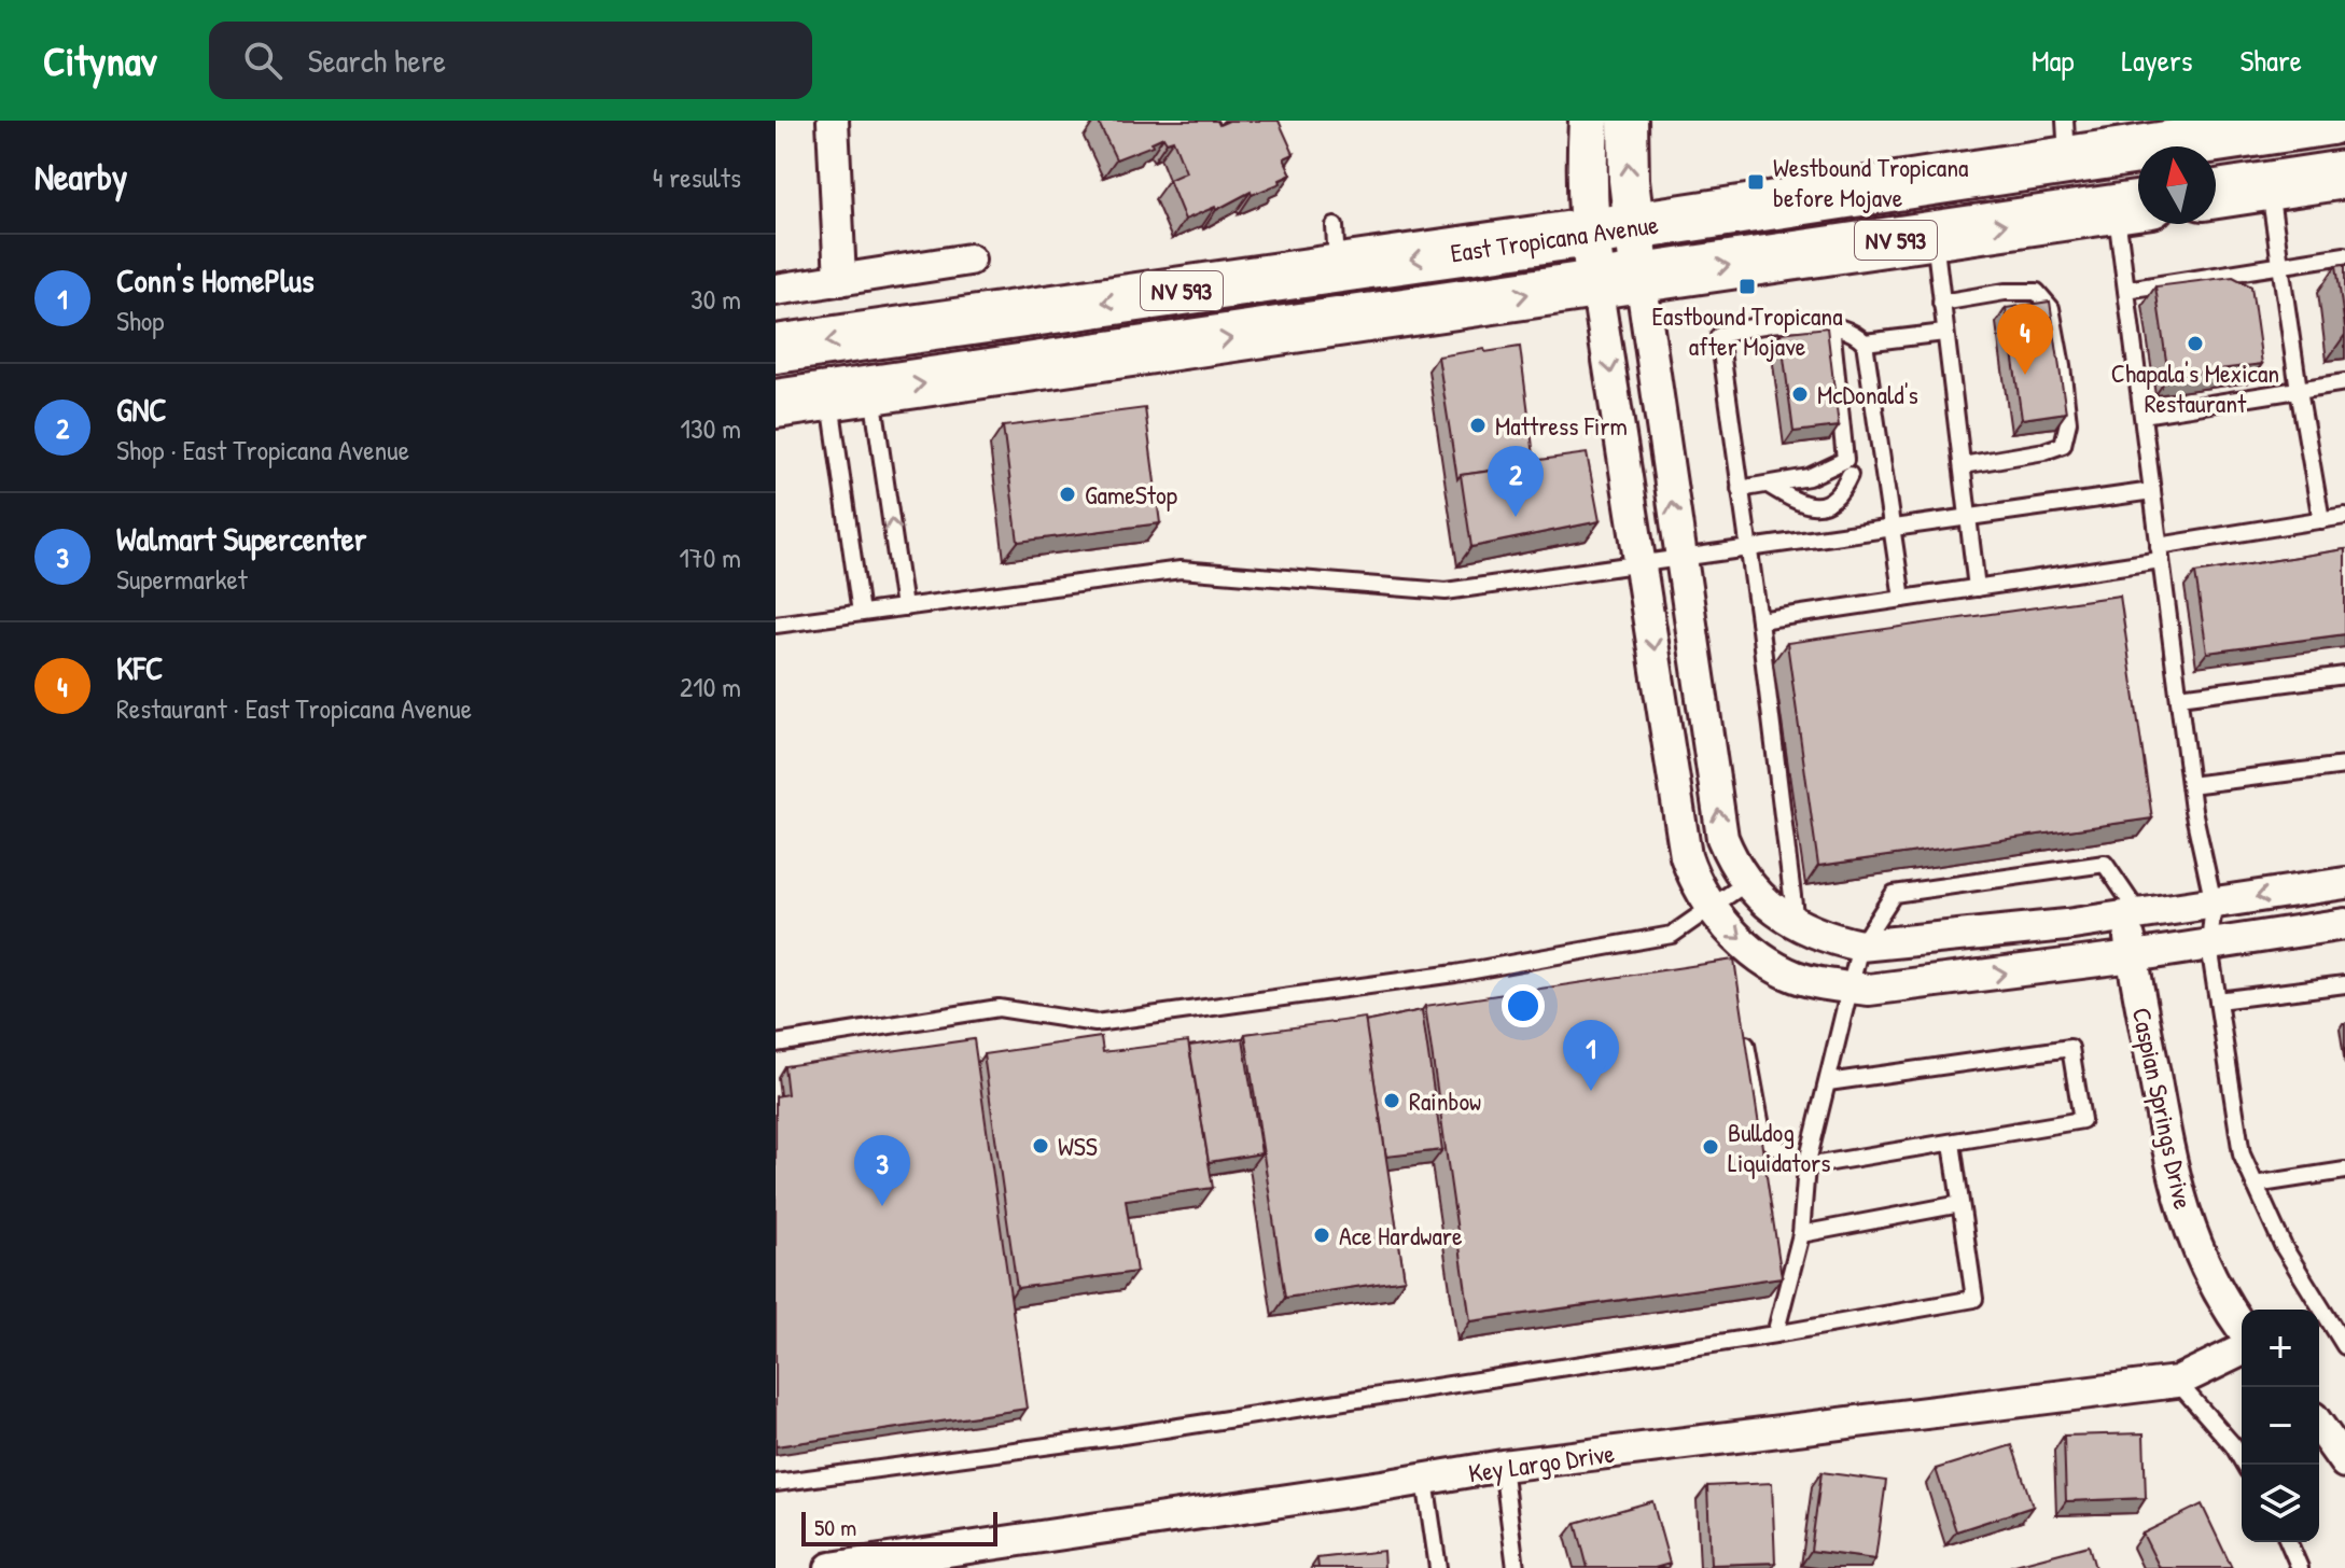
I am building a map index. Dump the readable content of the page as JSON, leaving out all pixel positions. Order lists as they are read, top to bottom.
{
  "streets": {
    "main road": ["East Tropicana Avenue", "NV 593"],
    "street": ["Caspian Springs Drive", "Key Largo Drive"]
  },
  "places": {
    "transit": ["Westbound Tropicana before Mojave", "Eastbound Tropicana after Mojave"],
    "other": [
      "Chapala's Mexican Restaurant",
      "McDonald's",
      "Mattress Firm",
      "GameStop",
      "Rainbow",
      "WSS",
      "Bulldog Liquidators",
      "Ace Hardware"
    ]
  },
  "scale_bar": "50 m",
  "north": "top",
  "page": {
    "header": "Citynav",
    "search": "Search here",
    "nav": ["Map", "Layers", "Share"],
    "heading": ["Nearby", "4 results"],
    "list": [
      {
        "mark": "1",
        "name": "Conn's HomePlus",
        "note": "Shop",
        "value": "30 m"
      },
      {
        "mark": "2",
        "name": "GNC",
        "note": "Shop · East Tropicana Avenue",
        "value": "130 m"
      },
      {
        "mark": "3",
        "name": "Walmart Supercenter",
        "note": "Supermarket",
        "value": "170 m"
      },
      {
        "mark": "4",
        "name": "KFC",
        "note": "Restaurant · East Tropicana Avenue",
        "value": "210 m"
      }
    ],
    "pins": [
      "4",
      "2",
      "1",
      "3"
    ],
    "map_buttons": ["+", "−"],
    "scale": "50 m"
  }
}
